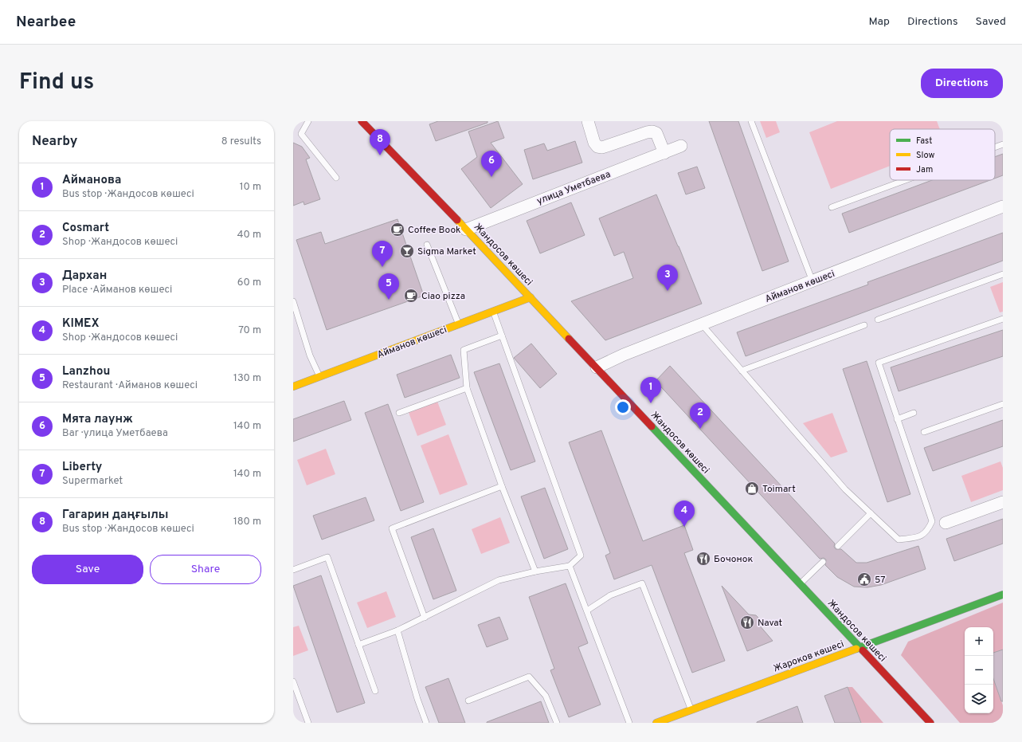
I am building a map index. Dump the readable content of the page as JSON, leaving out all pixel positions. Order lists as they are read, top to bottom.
{
  "streets": {
    "main road": ["Жандосов көшесі", "Айманов көшесі", "Жароков көшесі"],
    "street": ["улица Уметбаева"]
  },
  "crossings": [
    ["улица Уметбаева", "Жандосов көшесі"],
    ["Жандосов көшесі", "Айманов көшесі"],
    ["Жандосов көшесі", "Жароков көшесі"]
  ],
  "places": {
    "cafe": ["Coffee Book", "Ciao pizza"],
    "bar": ["Sigma Market"],
    "shop": ["Toimart"],
    "restaurant": ["Бочонок", "Navat"],
    "public building": ["57"]
  },
  "legend": ["Fast", "Slow", "Jam"],
  "page": {
    "header": "Nearbee",
    "nav": ["Map", "Directions", "Saved"],
    "title": "Find us",
    "buttons": [
      "Directions",
      ["Save", "Share"]
    ],
    "heading": ["Nearby", "8 results"],
    "pins": [
      "8",
      "6",
      "7",
      "3",
      "5",
      "1",
      "2",
      "4"
    ],
    "list": [
      {
        "mark": "1",
        "name": "Айманова",
        "note": "Bus stop · Жандосов көшесі",
        "value": "10 m"
      },
      {
        "mark": "2",
        "name": "Cosmart",
        "note": "Shop · Жандосов көшесі",
        "value": "40 m"
      },
      {
        "mark": "3",
        "name": "Дархан",
        "note": "Place · Айманов көшесі",
        "value": "60 m"
      },
      {
        "mark": "4",
        "name": "KIMEX",
        "note": "Shop · Жандосов көшесі",
        "value": "70 m"
      },
      {
        "mark": "5",
        "name": "Lanzhou",
        "note": "Restaurant · Айманов көшесі",
        "value": "130 m"
      },
      {
        "mark": "6",
        "name": "Мята лаунж",
        "note": "Bar · улица Уметбаева",
        "value": "140 m"
      },
      {
        "mark": "7",
        "name": "Liberty",
        "note": "Supermarket",
        "value": "140 m"
      },
      {
        "mark": "8",
        "name": "Гагарин даңғылы",
        "note": "Bus stop · Жандосов көшесі",
        "value": "180 m"
      }
    ],
    "map_buttons": ["+", "−"]
  }
}
